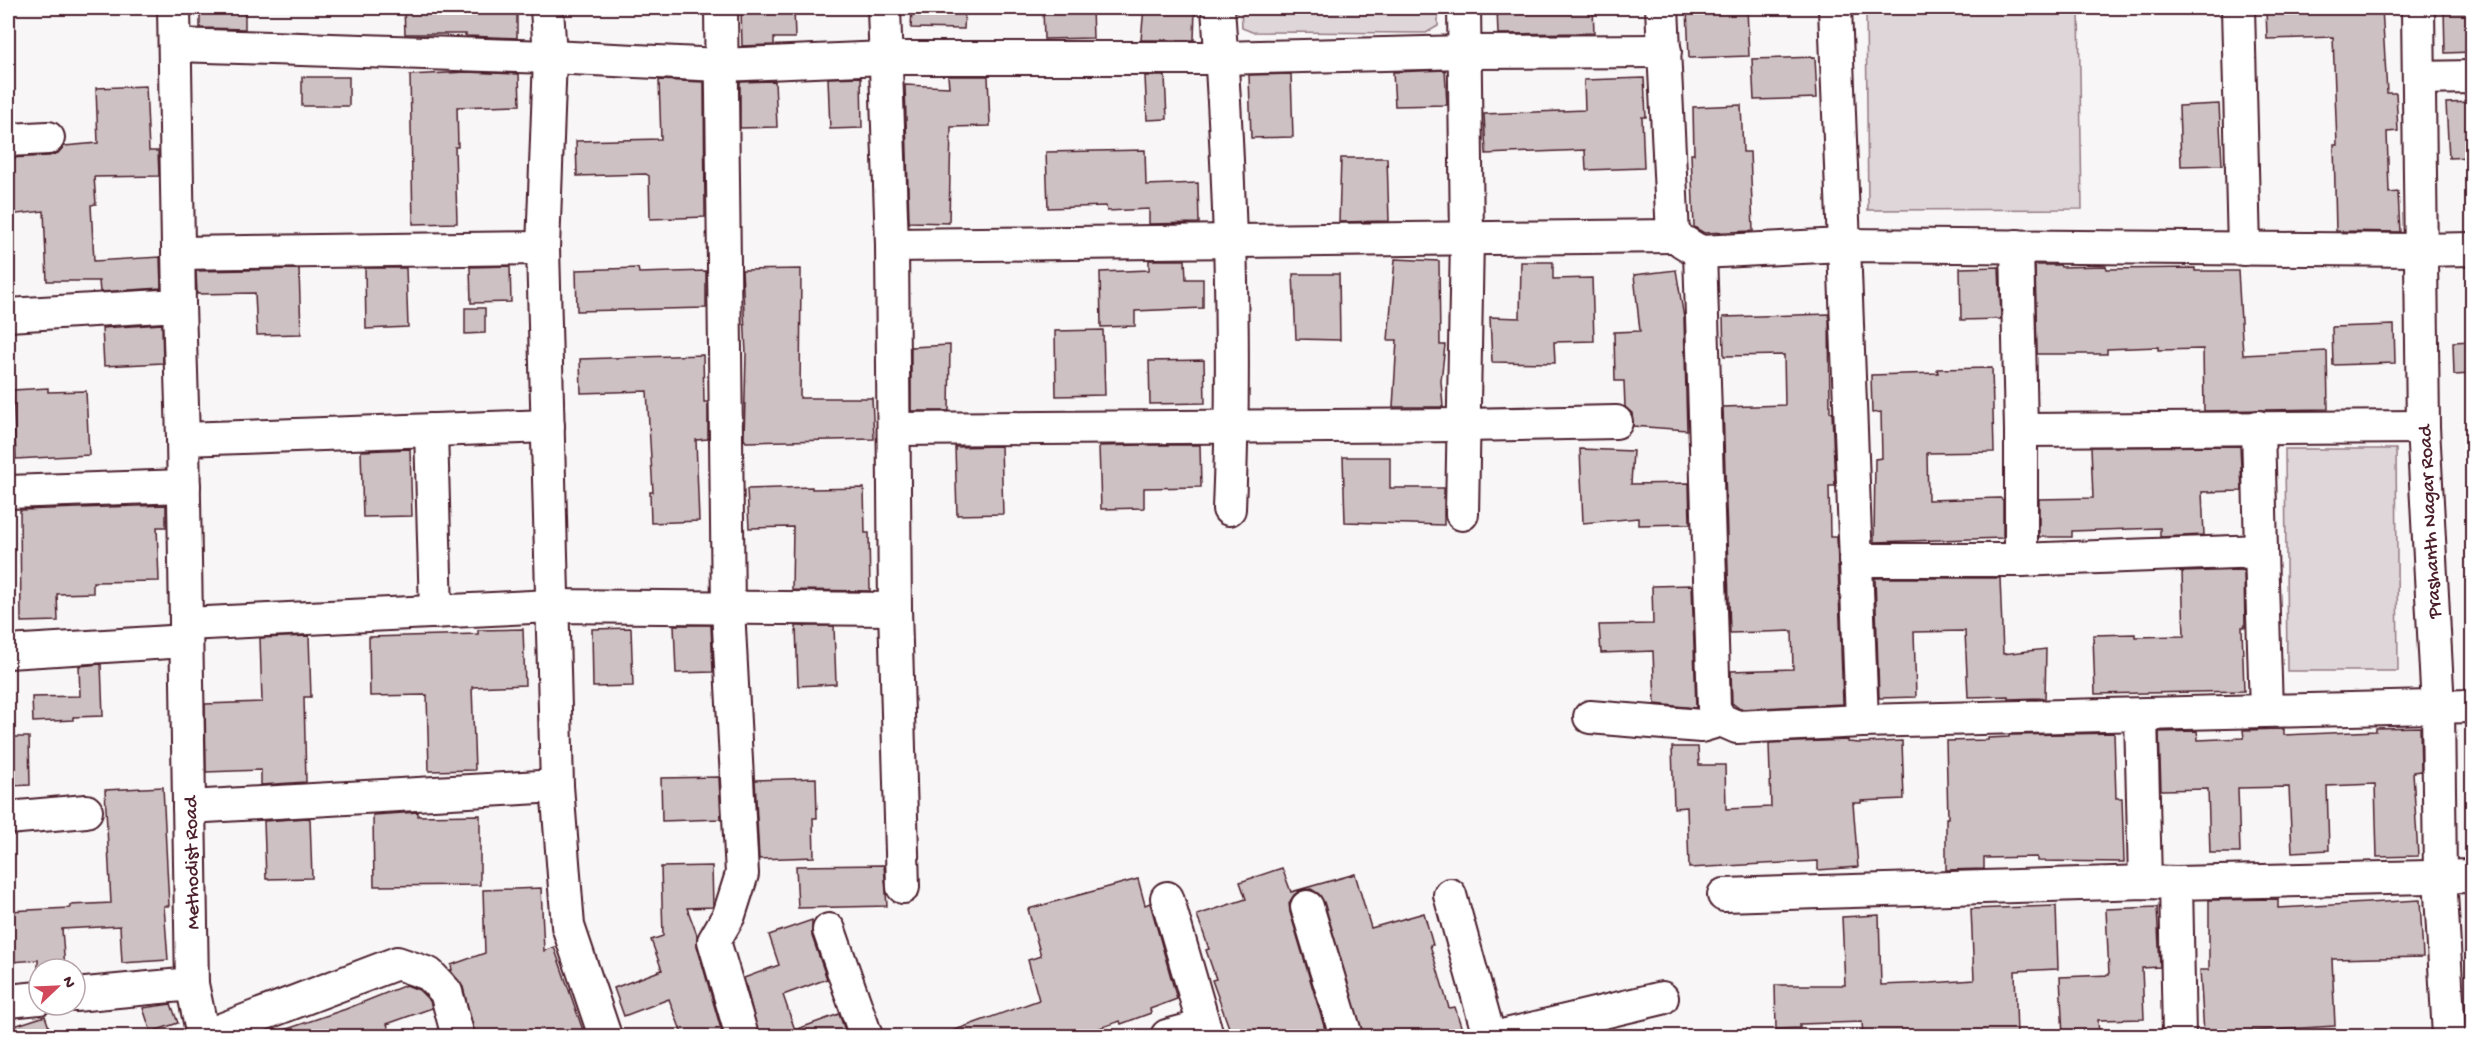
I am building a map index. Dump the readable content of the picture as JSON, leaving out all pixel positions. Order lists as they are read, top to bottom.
{
  "streets": {
    "street": ["Prashanth Nagar Road", "Methodist Road"]
  },
  "north": "top right"
}
